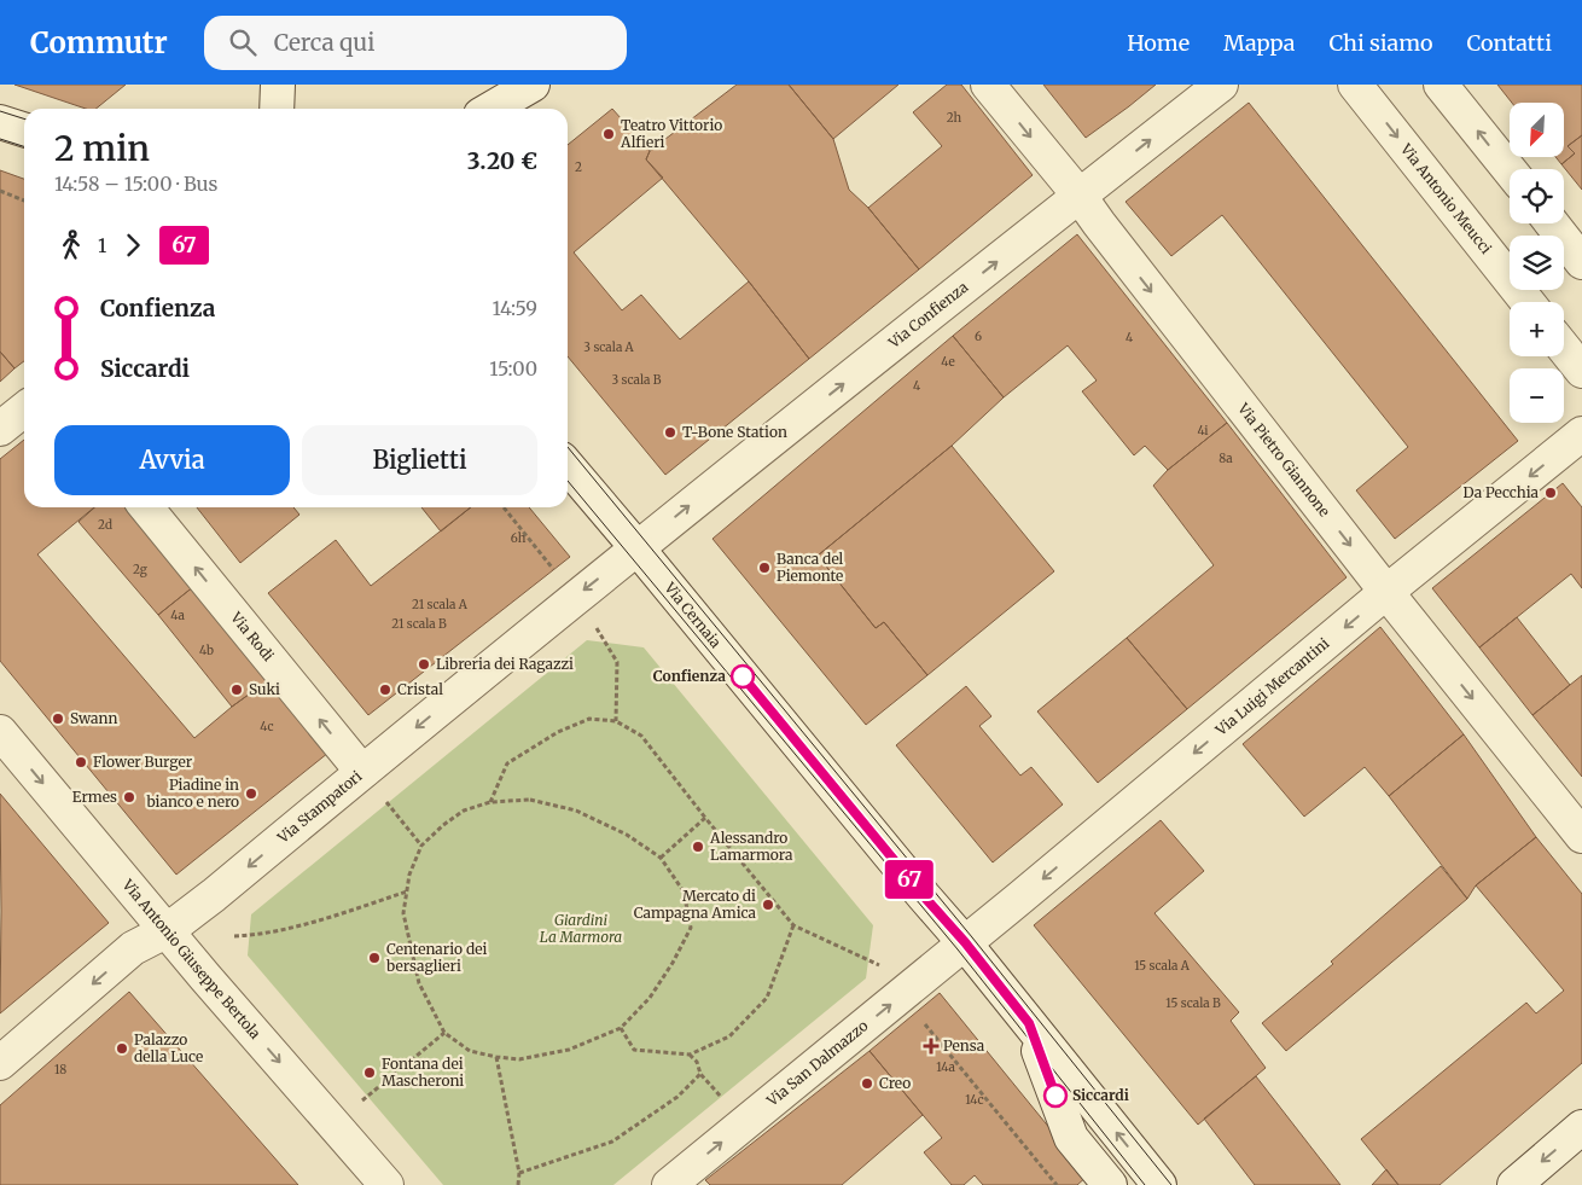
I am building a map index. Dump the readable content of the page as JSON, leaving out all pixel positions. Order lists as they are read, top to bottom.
{
  "streets": {
    "street": [
      "Via Antonio Meucci",
      "Via Confienza",
      "Via Pietro Giannone",
      "Via Cernaia",
      "Via Rodi",
      "Via Luigi Mercantini",
      "Via Stampatori",
      "Via Antonio Giuseppe Bertola",
      "Via San Dalmazzo"
    ]
  },
  "crossings": [
    ["Via Confienza", "Via Pietro Giannone"],
    ["Via Confienza", "Via Cernaia"],
    ["Via Confienza", "Via Stampatori"],
    ["Via Pietro Giannone", "Via Luigi Mercantini"],
    ["Via Cernaia", "Via Luigi Mercantini"],
    ["Via Cernaia", "Via Stampatori"],
    ["Via Cernaia", "Via San Dalmazzo"],
    ["Via Rodi", "Via Stampatori"],
    ["Via Luigi Mercantini", "Via San Dalmazzo"],
    ["Via Stampatori", "Via Antonio Giuseppe Bertola"]
  ],
  "one_way": [
    "Via Confienza",
    "Via Pietro Giannone",
    "Via Rodi",
    "Via Luigi Mercantini",
    "Via Stampatori",
    "Via Antonio Giuseppe Bertola",
    "Via San Dalmazzo"
  ],
  "parks": ["Giardini La Marmora"],
  "places": {
    "other": [
      "Teatro Vittorio Alfieri",
      "T-Bone Station",
      "Da Pecchia",
      "Banca del Piemonte",
      "Libreria dei Ragazzi",
      "Confienza",
      "Suki",
      "Cristal",
      "Swann",
      "Flower Burger",
      "Piadine in bianco e nero",
      "Ermes",
      "Alessandro Lamarmora",
      "Mercato di Campagna Amica",
      "Centenario dei bersaglieri",
      "Palazzo della Luce",
      "Fontana dei Mascheroni",
      "Creo",
      "Siccardi"
    ],
    "health": ["Pensa"]
  },
  "lines": ["bus line 67"],
  "house_numbers": [
    "2h",
    "2",
    "6",
    "4",
    "3 scala A",
    "4e",
    "3 scala B",
    "4",
    "4i",
    "8a",
    "2d",
    "6h",
    "2g",
    "21 scala A",
    "4a",
    "21 scala B",
    "4b",
    "4c",
    "15 scala A",
    "15 scala B",
    "14a",
    "18",
    "14c"
  ],
  "north": "bottom left",
  "page": {
    "header": "Commutr",
    "search": "Cerca qui",
    "nav": [
      "Home",
      "Mappa",
      "Chi siamo",
      "Contatti"
    ],
    "on_map": "67",
    "map_buttons": ["+", "−"],
    "heading": ["2 min", "14:58 – 15:00 · Bus", "3.20 €"],
    "legs": ["1", "67"],
    "list": [
      {
        "name": "Confienza",
        "value": "14:59"
      },
      {
        "name": "Siccardi",
        "value": "15:00"
      }
    ],
    "buttons": ["Avvia", "Biglietti"]
  }
}
